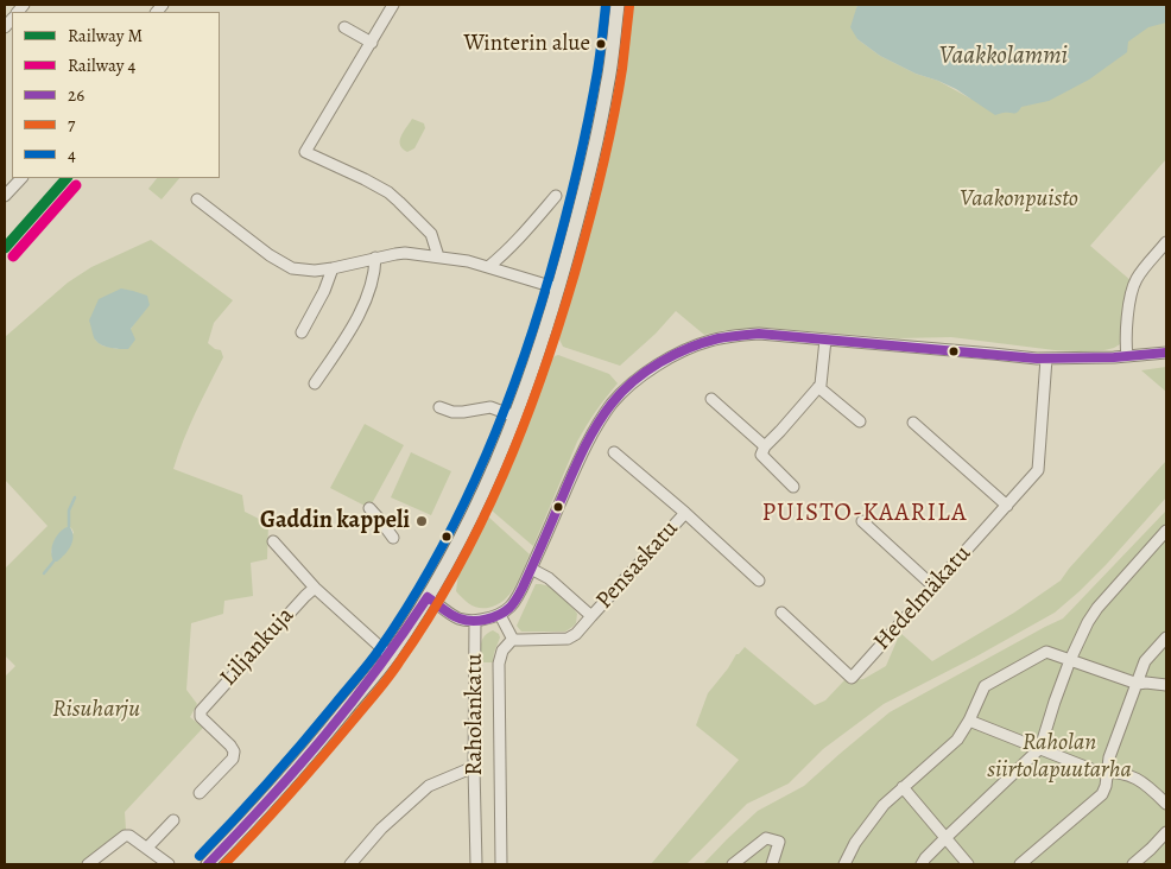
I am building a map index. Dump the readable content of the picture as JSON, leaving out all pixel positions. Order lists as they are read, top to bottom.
{
  "streets": {
    "street": [
      "Pensaskatu",
      "Hedelmäkatu",
      "Liljankuja",
      "Raholankatu"
    ]
  },
  "crossings": [
    ["Pensaskatu", "Raholankatu"]
  ],
  "districts": ["PUISTO-KAARILA"],
  "water": ["Vaakkolammi"],
  "parks": ["Vaakonpuisto", "Risuharju", "Raholan siirtolapuutarha"],
  "places": ["Winterin alue", "Gaddin kappeli"],
  "lines": [
    "transit line 4",
    "transit line 7",
    "rail line M",
    "rail line 4",
    "transit line 26"
  ],
  "legend": [
    "Railway M",
    "Railway 4",
    "26",
    "7",
    "4"
  ]
}
